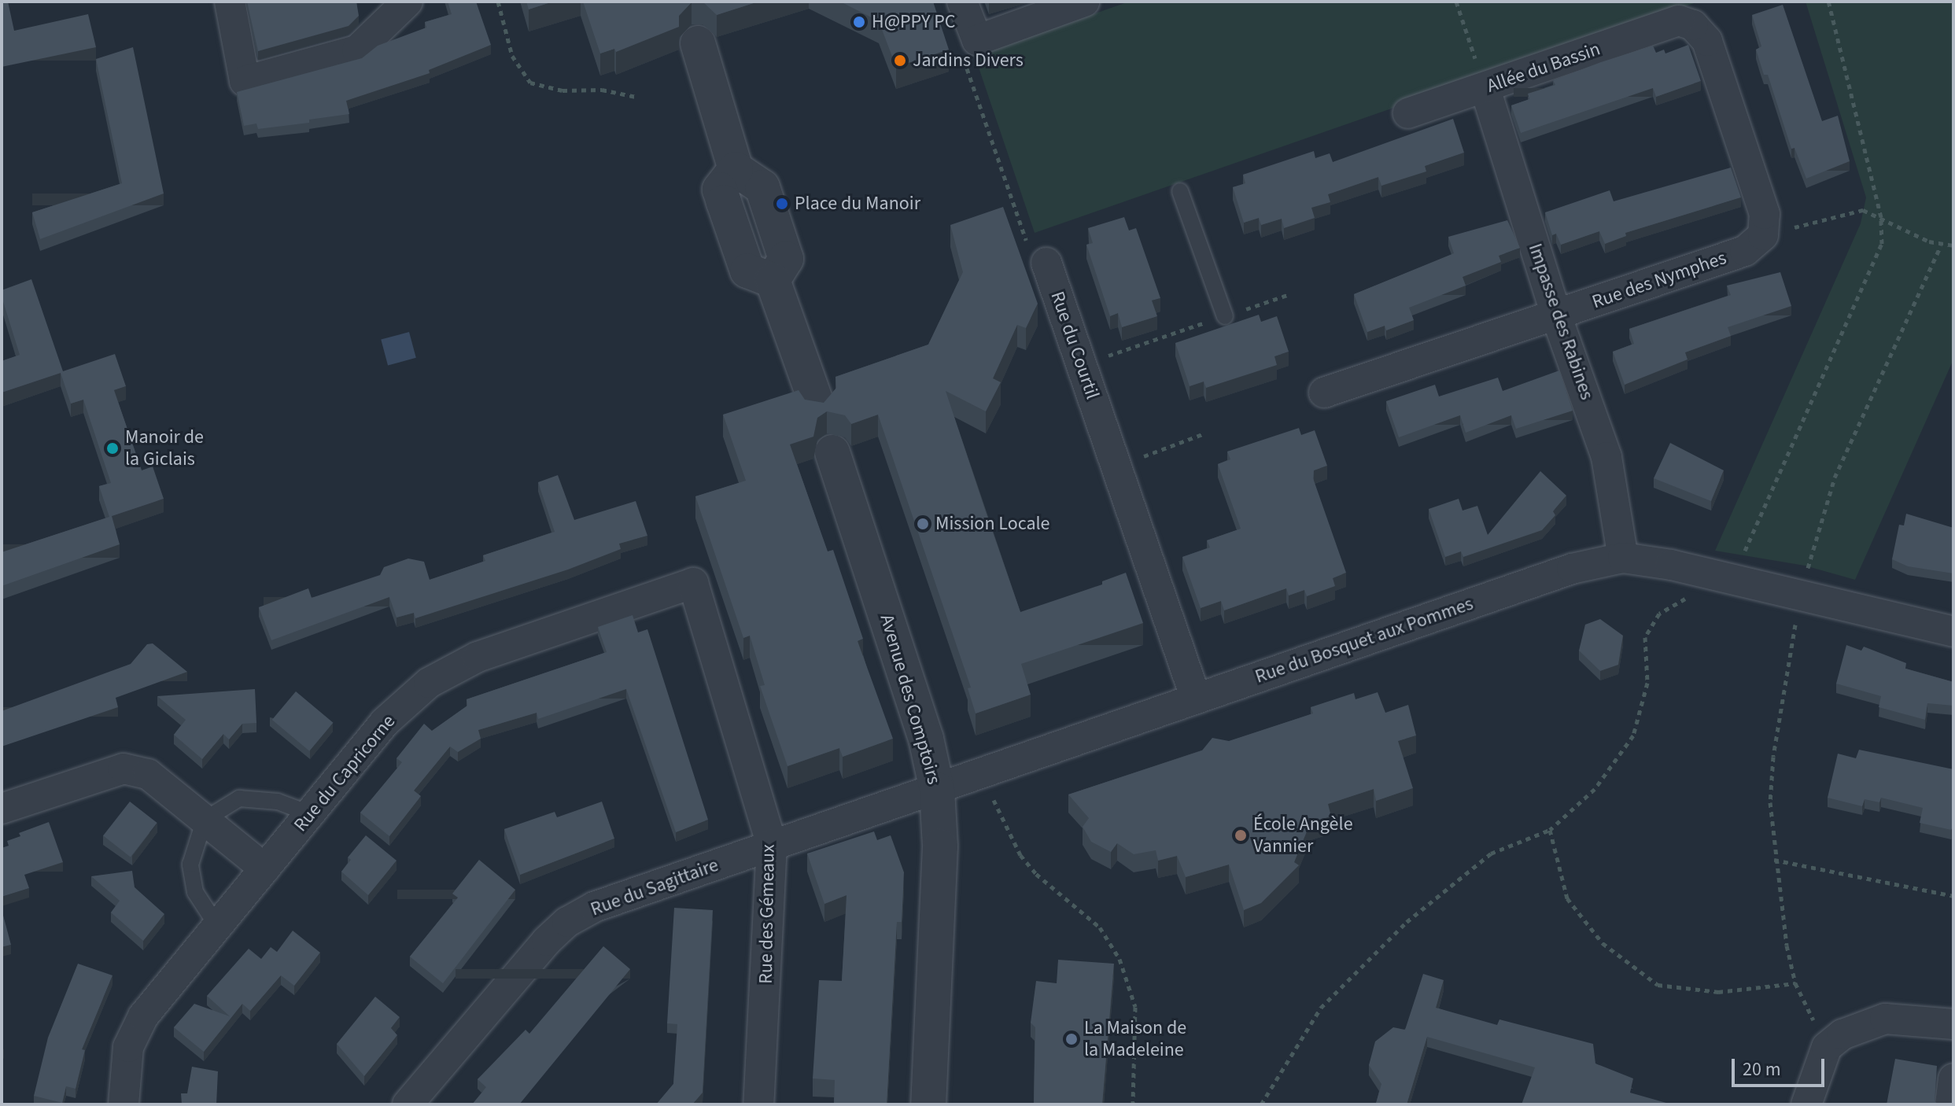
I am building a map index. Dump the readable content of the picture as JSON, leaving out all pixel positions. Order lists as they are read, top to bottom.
{
  "streets": {
    "street": [
      "Allée du Bassin",
      "Rue des Nymphes",
      "Impasse des Rabines",
      "Rue du Courtil",
      "Rue du Bosquet aux Pommes",
      "Avenue des Comptoirs",
      "Rue du Capricorne",
      "Rue du Sagittaire",
      "Rue des Gémeaux"
    ]
  },
  "crossings": [
    ["Allée du Bassin", "Rue des Nymphes"],
    ["Allée du Bassin", "Impasse des Rabines"],
    ["Rue des Nymphes", "Impasse des Rabines"],
    ["Impasse des Rabines", "Rue du Bosquet aux Pommes"],
    ["Rue du Courtil", "Rue du Bosquet aux Pommes"],
    ["Rue du Bosquet aux Pommes", "Avenue des Comptoirs"],
    ["Rue du Bosquet aux Pommes", "Rue du Sagittaire"],
    ["Avenue des Comptoirs", "Rue du Sagittaire"],
    ["Rue du Capricorne", "Rue des Gémeaux"],
    ["Rue du Sagittaire", "Rue des Gémeaux"]
  ],
  "places": [
    "H@PPY PC",
    "Jardins Divers",
    "Place du Manoir",
    "Manoir de la Giclais",
    "Mission Locale",
    "École Angèle Vannier",
    "La Maison de la Madeleine"
  ],
  "scale_bar": "20 m"
}
